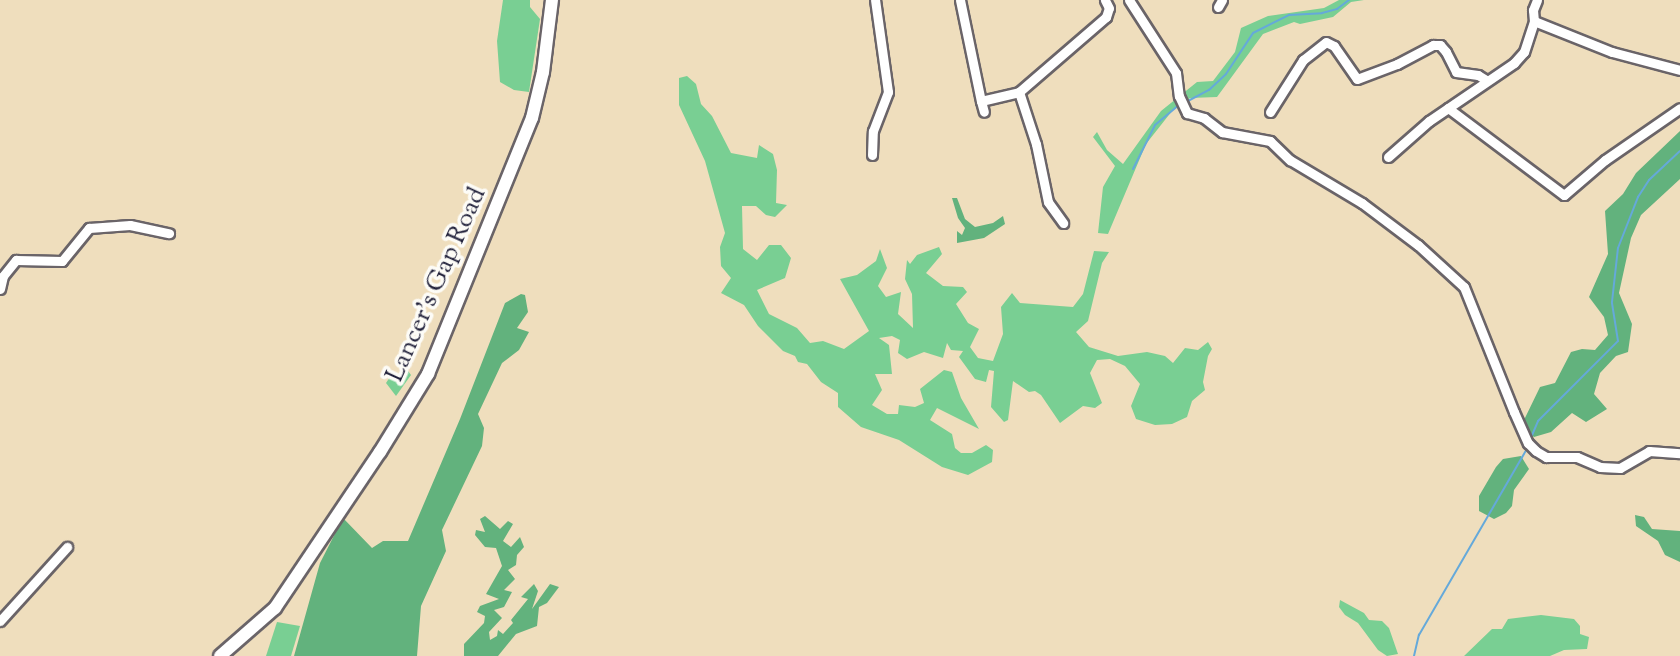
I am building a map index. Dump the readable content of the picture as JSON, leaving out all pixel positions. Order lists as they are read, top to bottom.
{
  "streets": {
    "main road": ["Lancer's Gap Road"]
  }
}
